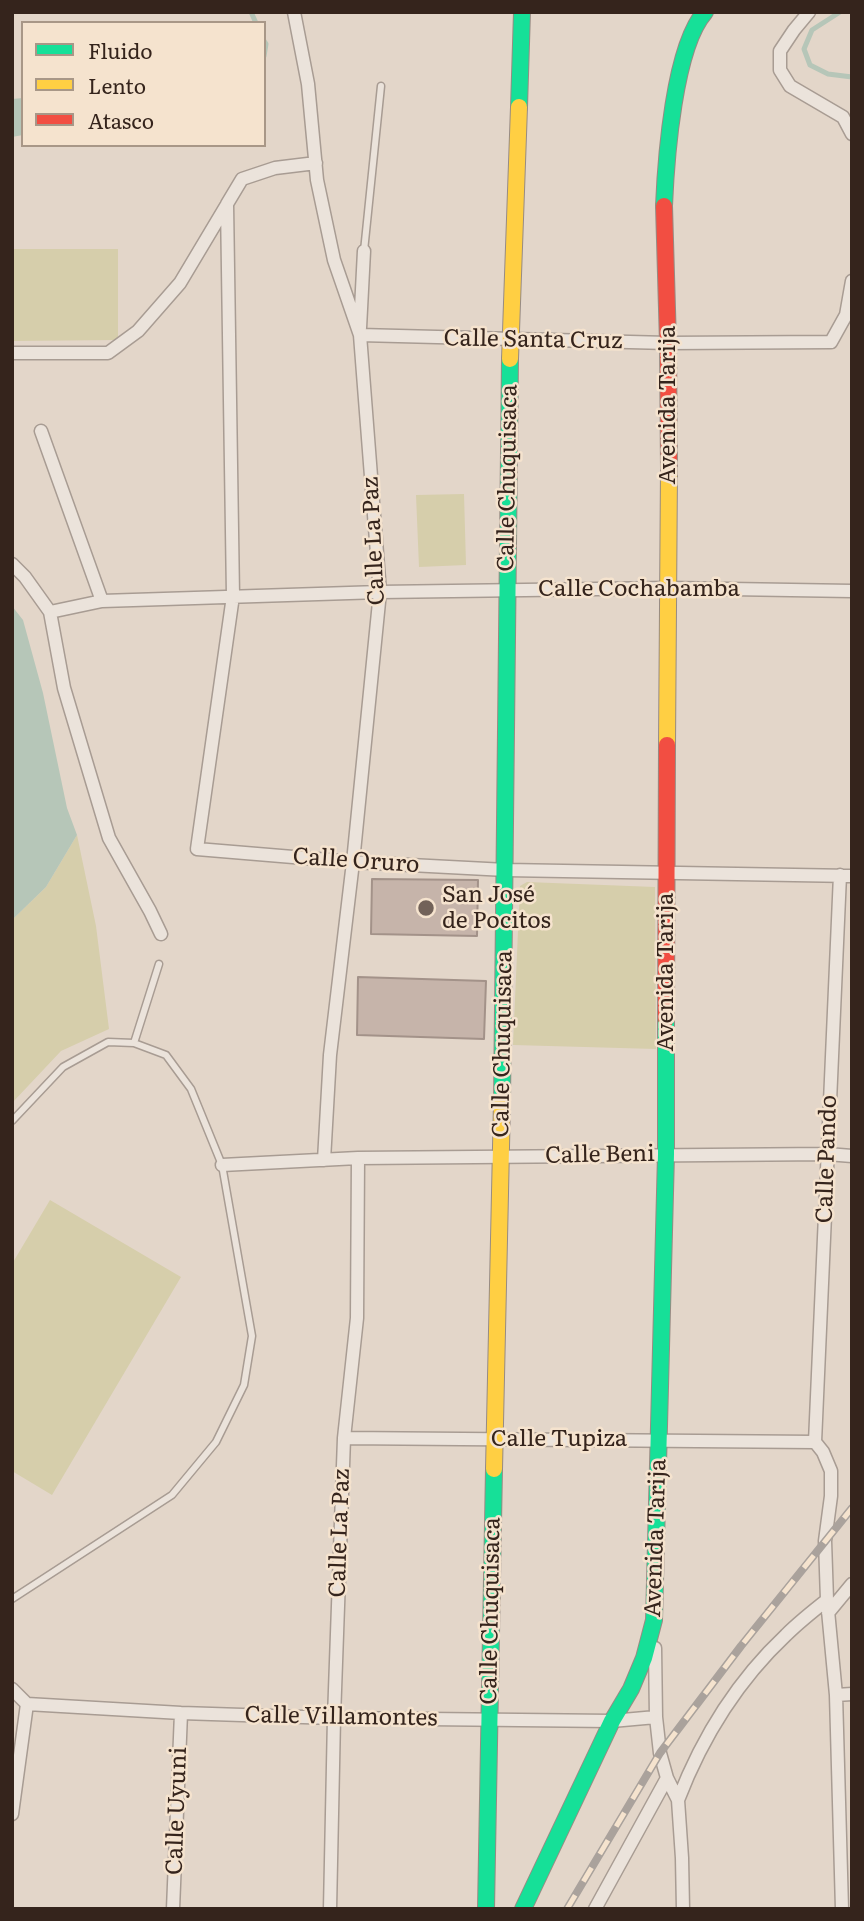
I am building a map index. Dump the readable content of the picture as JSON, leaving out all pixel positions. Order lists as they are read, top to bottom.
{
  "streets": {
    "main road": ["Avenida Tarija", "Calle Chuquisaca"],
    "street": [
      "Calle Santa Cruz",
      "Calle La Paz",
      "Calle Cochabamba",
      "Calle Oruro",
      "Calle Beni",
      "Calle Pando",
      "Calle Tupiza",
      "Calle Villamontes",
      "Calle Uyuni"
    ]
  },
  "crossings": [
    ["Calle Santa Cruz", "Avenida Tarija"],
    ["Calle Santa Cruz", "Calle Chuquisaca"],
    ["Calle Santa Cruz", "Calle La Paz"],
    ["Avenida Tarija", "Calle Cochabamba"],
    ["Avenida Tarija", "Calle Oruro"],
    ["Avenida Tarija", "Calle Beni"],
    ["Avenida Tarija", "Calle Tupiza"],
    ["Avenida Tarija", "Calle Villamontes"],
    ["Calle Chuquisaca", "Calle Cochabamba"],
    ["Calle Chuquisaca", "Calle Oruro"],
    ["Calle Chuquisaca", "Calle Beni"],
    ["Calle Chuquisaca", "Calle Tupiza"],
    ["Calle Chuquisaca", "Calle Villamontes"],
    ["Calle La Paz", "Calle Cochabamba"],
    ["Calle La Paz", "Calle Oruro"],
    ["Calle La Paz", "Calle Beni"],
    ["Calle La Paz", "Calle Tupiza"],
    ["Calle La Paz", "Calle Villamontes"],
    ["Calle Cochabamba", "Calle Oruro"],
    ["Calle Oruro", "Calle Pando"],
    ["Calle Beni", "Calle Pando"],
    ["Calle Pando", "Calle Tupiza"],
    ["Calle Villamontes", "Calle Uyuni"]
  ],
  "places": ["San José de Pocitos"],
  "legend": ["Fluido", "Lento", "Atasco"]
}
